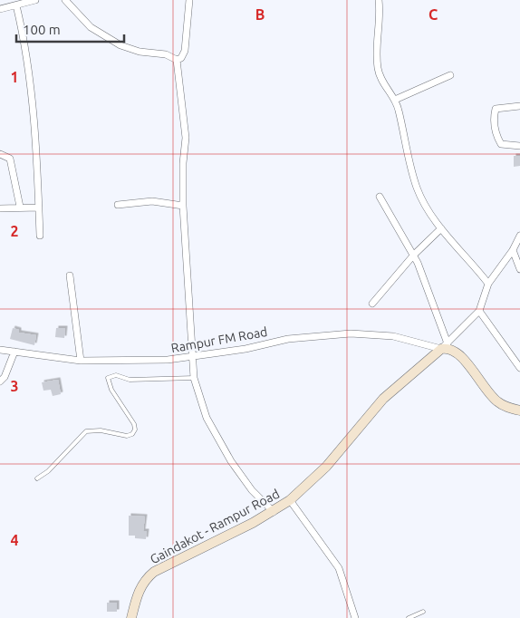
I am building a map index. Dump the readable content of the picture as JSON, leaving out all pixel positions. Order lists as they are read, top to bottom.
{
  "streets": {
    "main road": ["Gaindakot - Rampur Road"],
    "street": ["Rampur FM Road"]
  },
  "crossings": [
    ["Rampur FM Road", "Gaindakot - Rampur Road"]
  ],
  "scale_bar": "100 m",
  "grid": {
    "columns": ["B", "C"],
    "rows": [
      "1",
      "2",
      "3",
      "4"
    ]
  }
}
